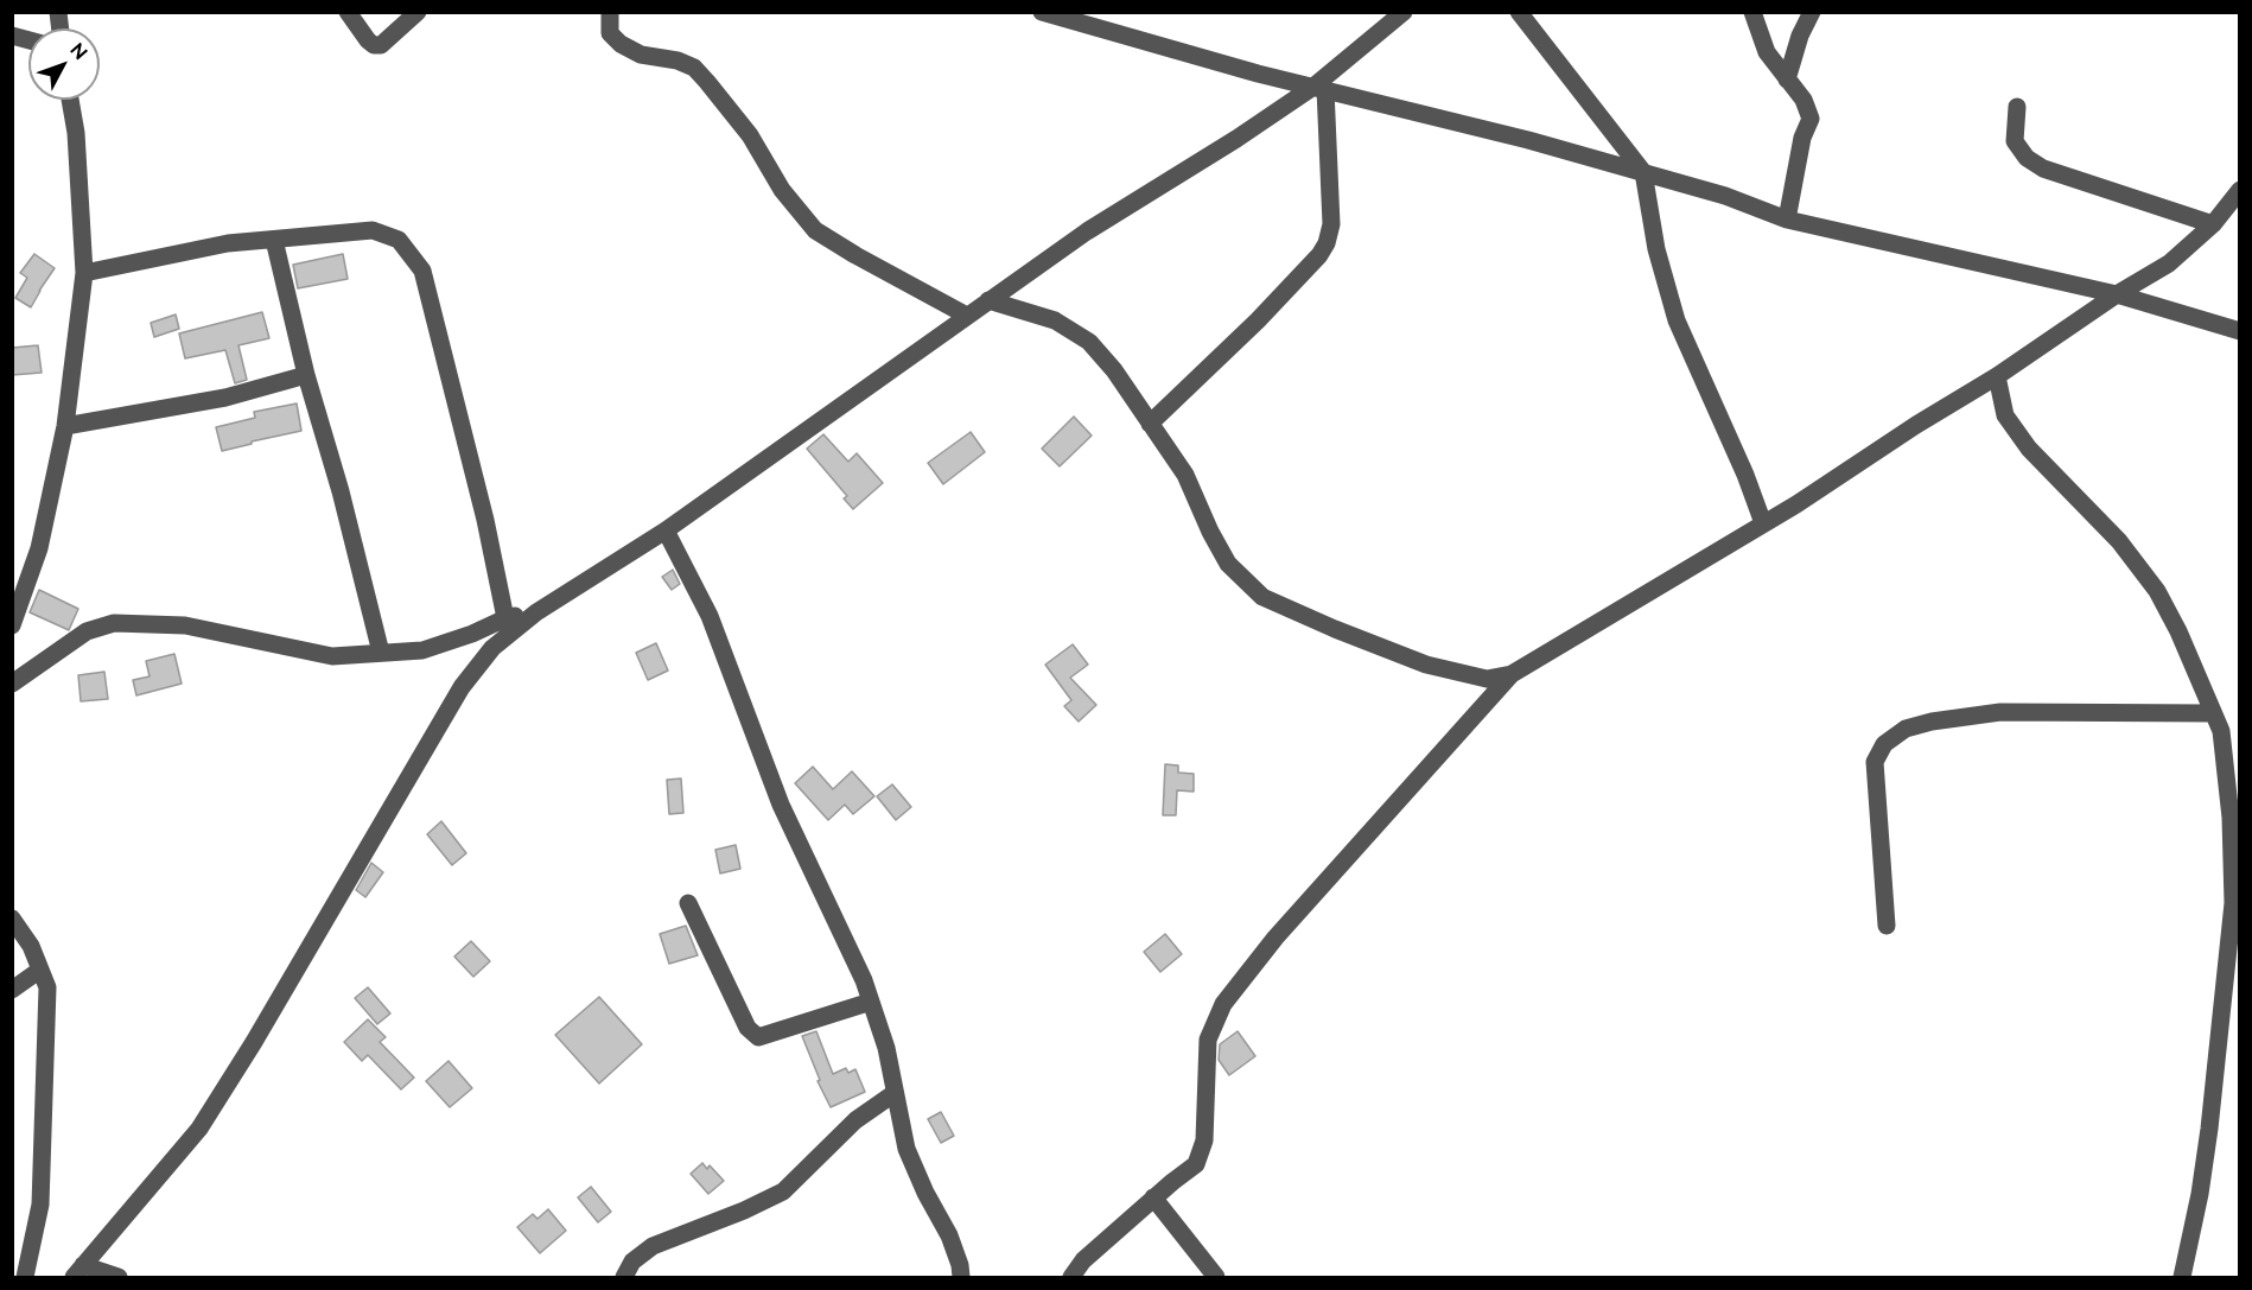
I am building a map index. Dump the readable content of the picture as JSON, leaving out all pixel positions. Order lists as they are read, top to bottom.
{
  "north": "top right"
}
